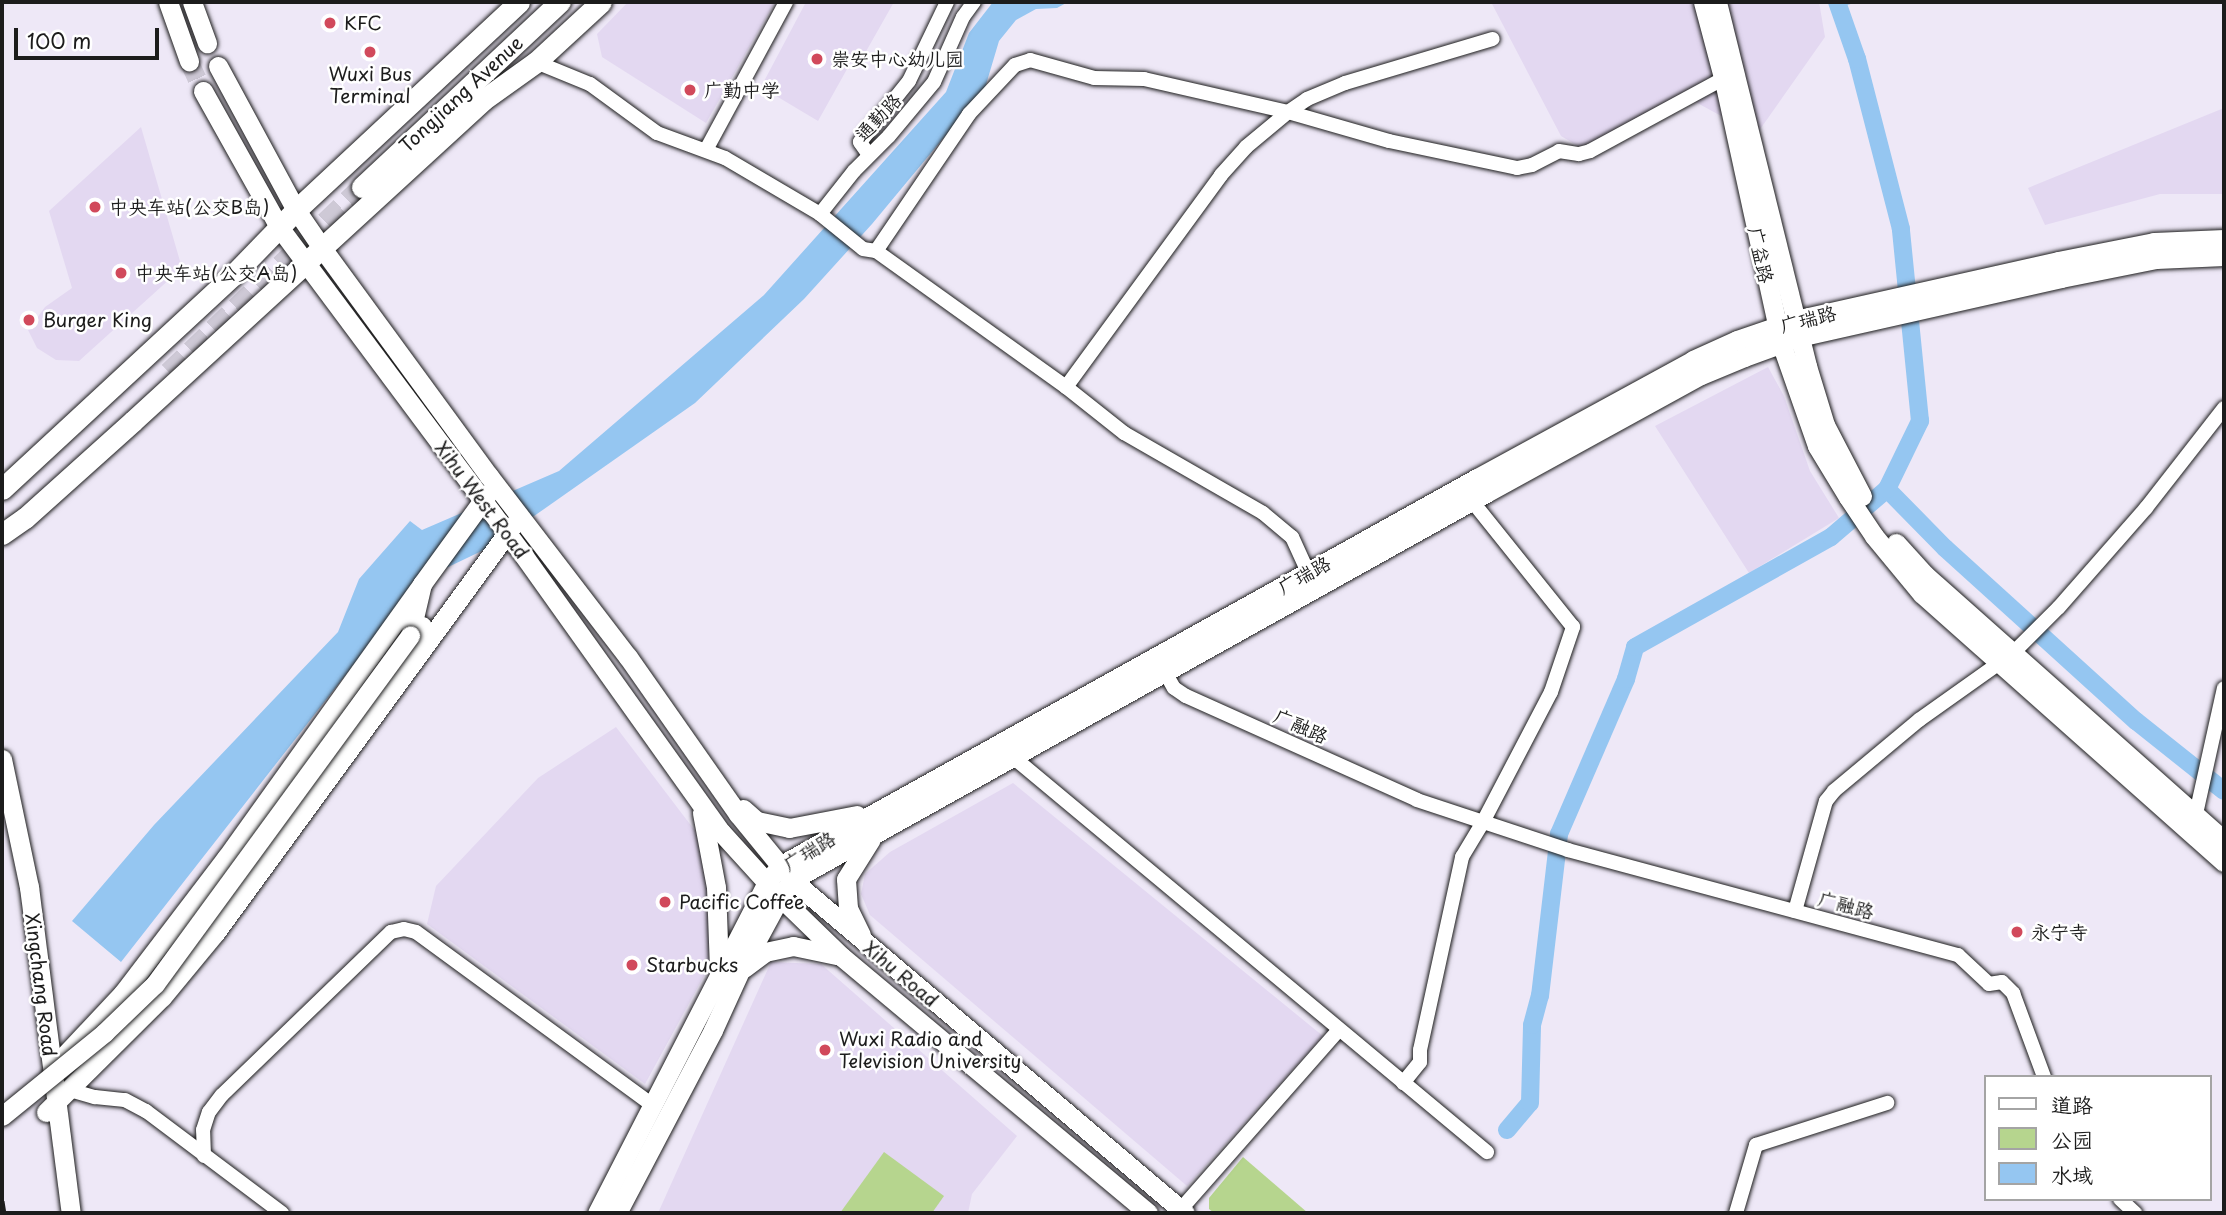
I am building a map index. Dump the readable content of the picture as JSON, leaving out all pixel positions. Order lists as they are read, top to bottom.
{
  "streets": {
    "highway": ["Tongjiang Avenue"],
    "main road": [
      "广益路",
      "广瑞路",
      "Xihu West Road",
      "Xihu Road",
      "Xingchang Road"
    ],
    "street": ["通勤路", "广融路"]
  },
  "crossings": [
    ["广益路", "广瑞路"],
    ["广瑞路", "Xihu West Road"],
    ["广瑞路", "广融路"],
    ["广瑞路", "Xihu Road"],
    ["Xihu West Road", "Xihu Road"]
  ],
  "places": [
    "KFC",
    "Wuxi Bus Terminal",
    "崇安中心幼儿园",
    "广勤中学",
    "中央车站(公交B岛)",
    "中央车站(公交A岛)",
    "Burger King",
    "Pacific Coffee",
    "永宁寺",
    "Starbucks",
    "Wuxi Radio and Television University"
  ],
  "legend": ["道路", "公园", "水域"],
  "scale_bar": "100 m"
}
